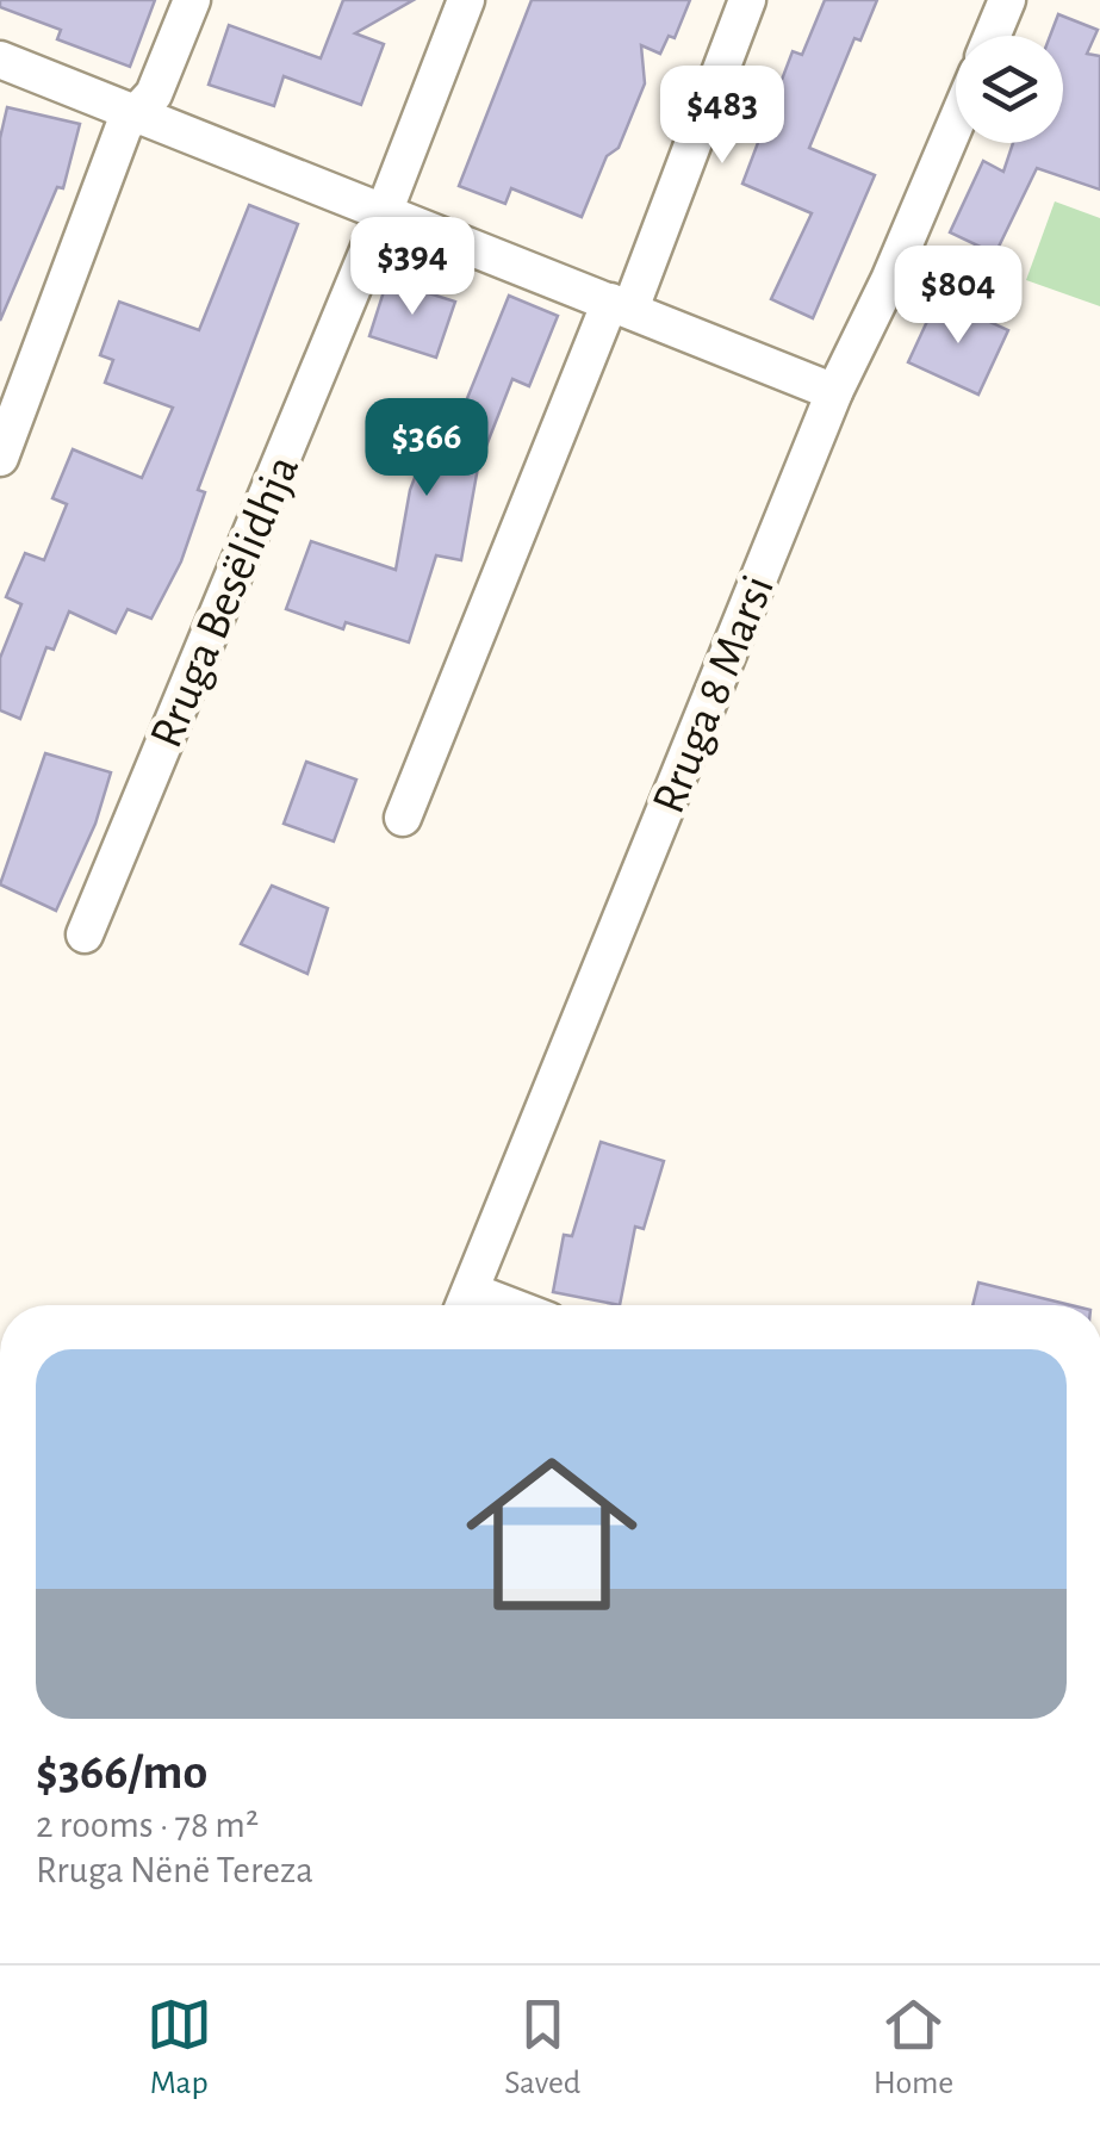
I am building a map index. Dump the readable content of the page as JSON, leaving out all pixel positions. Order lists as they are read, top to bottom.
{
  "streets": {
    "street": ["Rruga Besëlidhja", "Rruga 8 Marsi"]
  },
  "page": {
    "price": [
      "$483",
      "$394",
      "$804",
      "$366"
    ],
    "list": [
      {
        "name": "$366/mo",
        "note": "2 rooms · 78 m² · Rruga Nënë Tereza"
      }
    ],
    "tabs": ["Map", "Saved", "Home"]
  }
}
